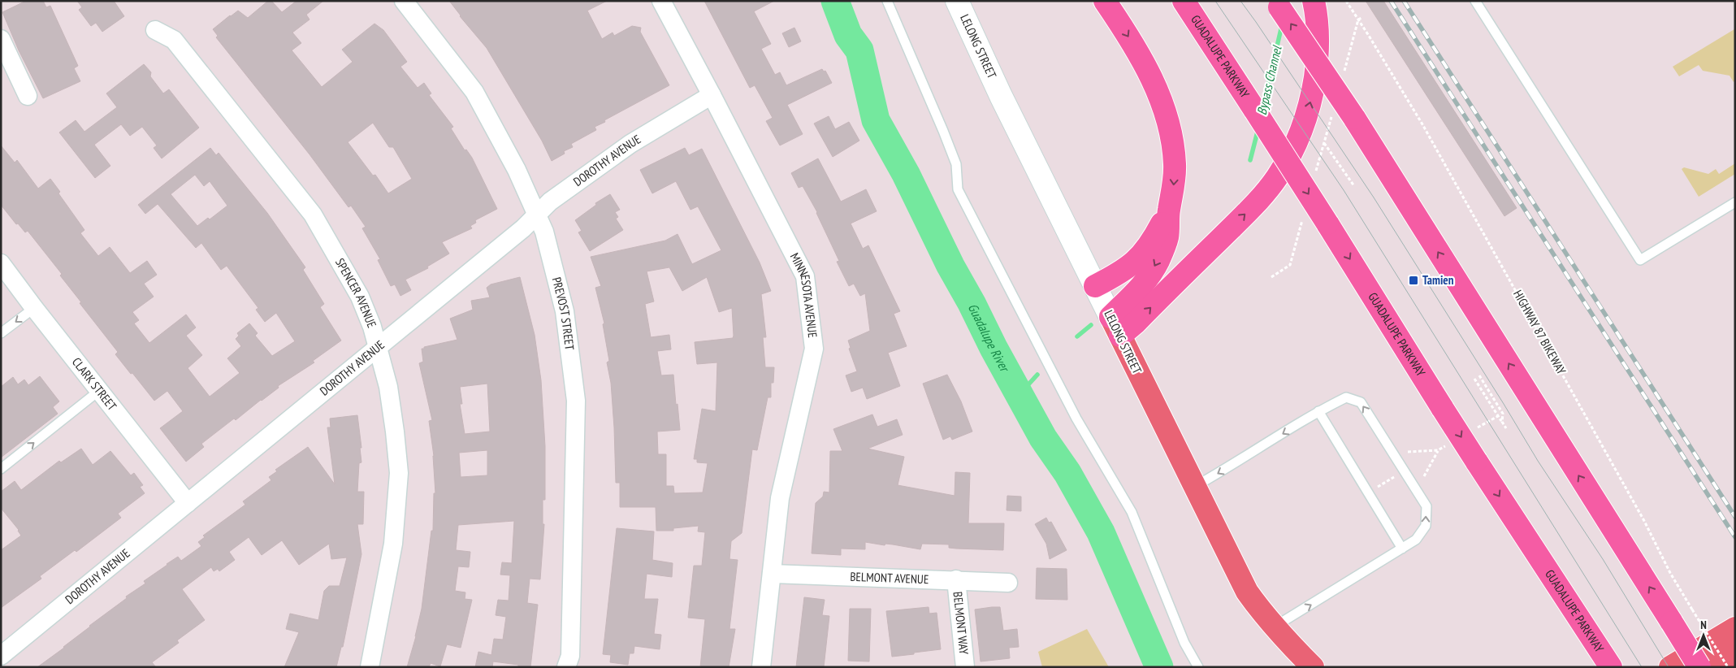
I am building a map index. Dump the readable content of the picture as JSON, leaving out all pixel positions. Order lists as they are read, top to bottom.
{
  "streets": {
    "highway": ["GUADALUPE PARKWAY"],
    "main road": ["LELONG STREET"],
    "street": [
      "DOROTHY AVENUE",
      "SPENCER AVENUE",
      "MINNESOTA AVENUE",
      "PREVOST STREET",
      "CLARK STREET",
      "BELMONT AVENUE",
      "BELMONT WAY"
    ],
    "path": ["HIGHWAY 87 BIKEWAY"]
  },
  "crossings": [
    ["DOROTHY AVENUE", "SPENCER AVENUE"],
    ["DOROTHY AVENUE", "MINNESOTA AVENUE"],
    ["DOROTHY AVENUE", "PREVOST STREET"],
    ["DOROTHY AVENUE", "CLARK STREET"],
    ["MINNESOTA AVENUE", "BELMONT AVENUE"],
    ["BELMONT AVENUE", "BELMONT WAY"]
  ],
  "water": ["Bypass Channel", "Guadalupe River"],
  "places": {
    "transit": ["Tamien"]
  },
  "north": "top"
}
